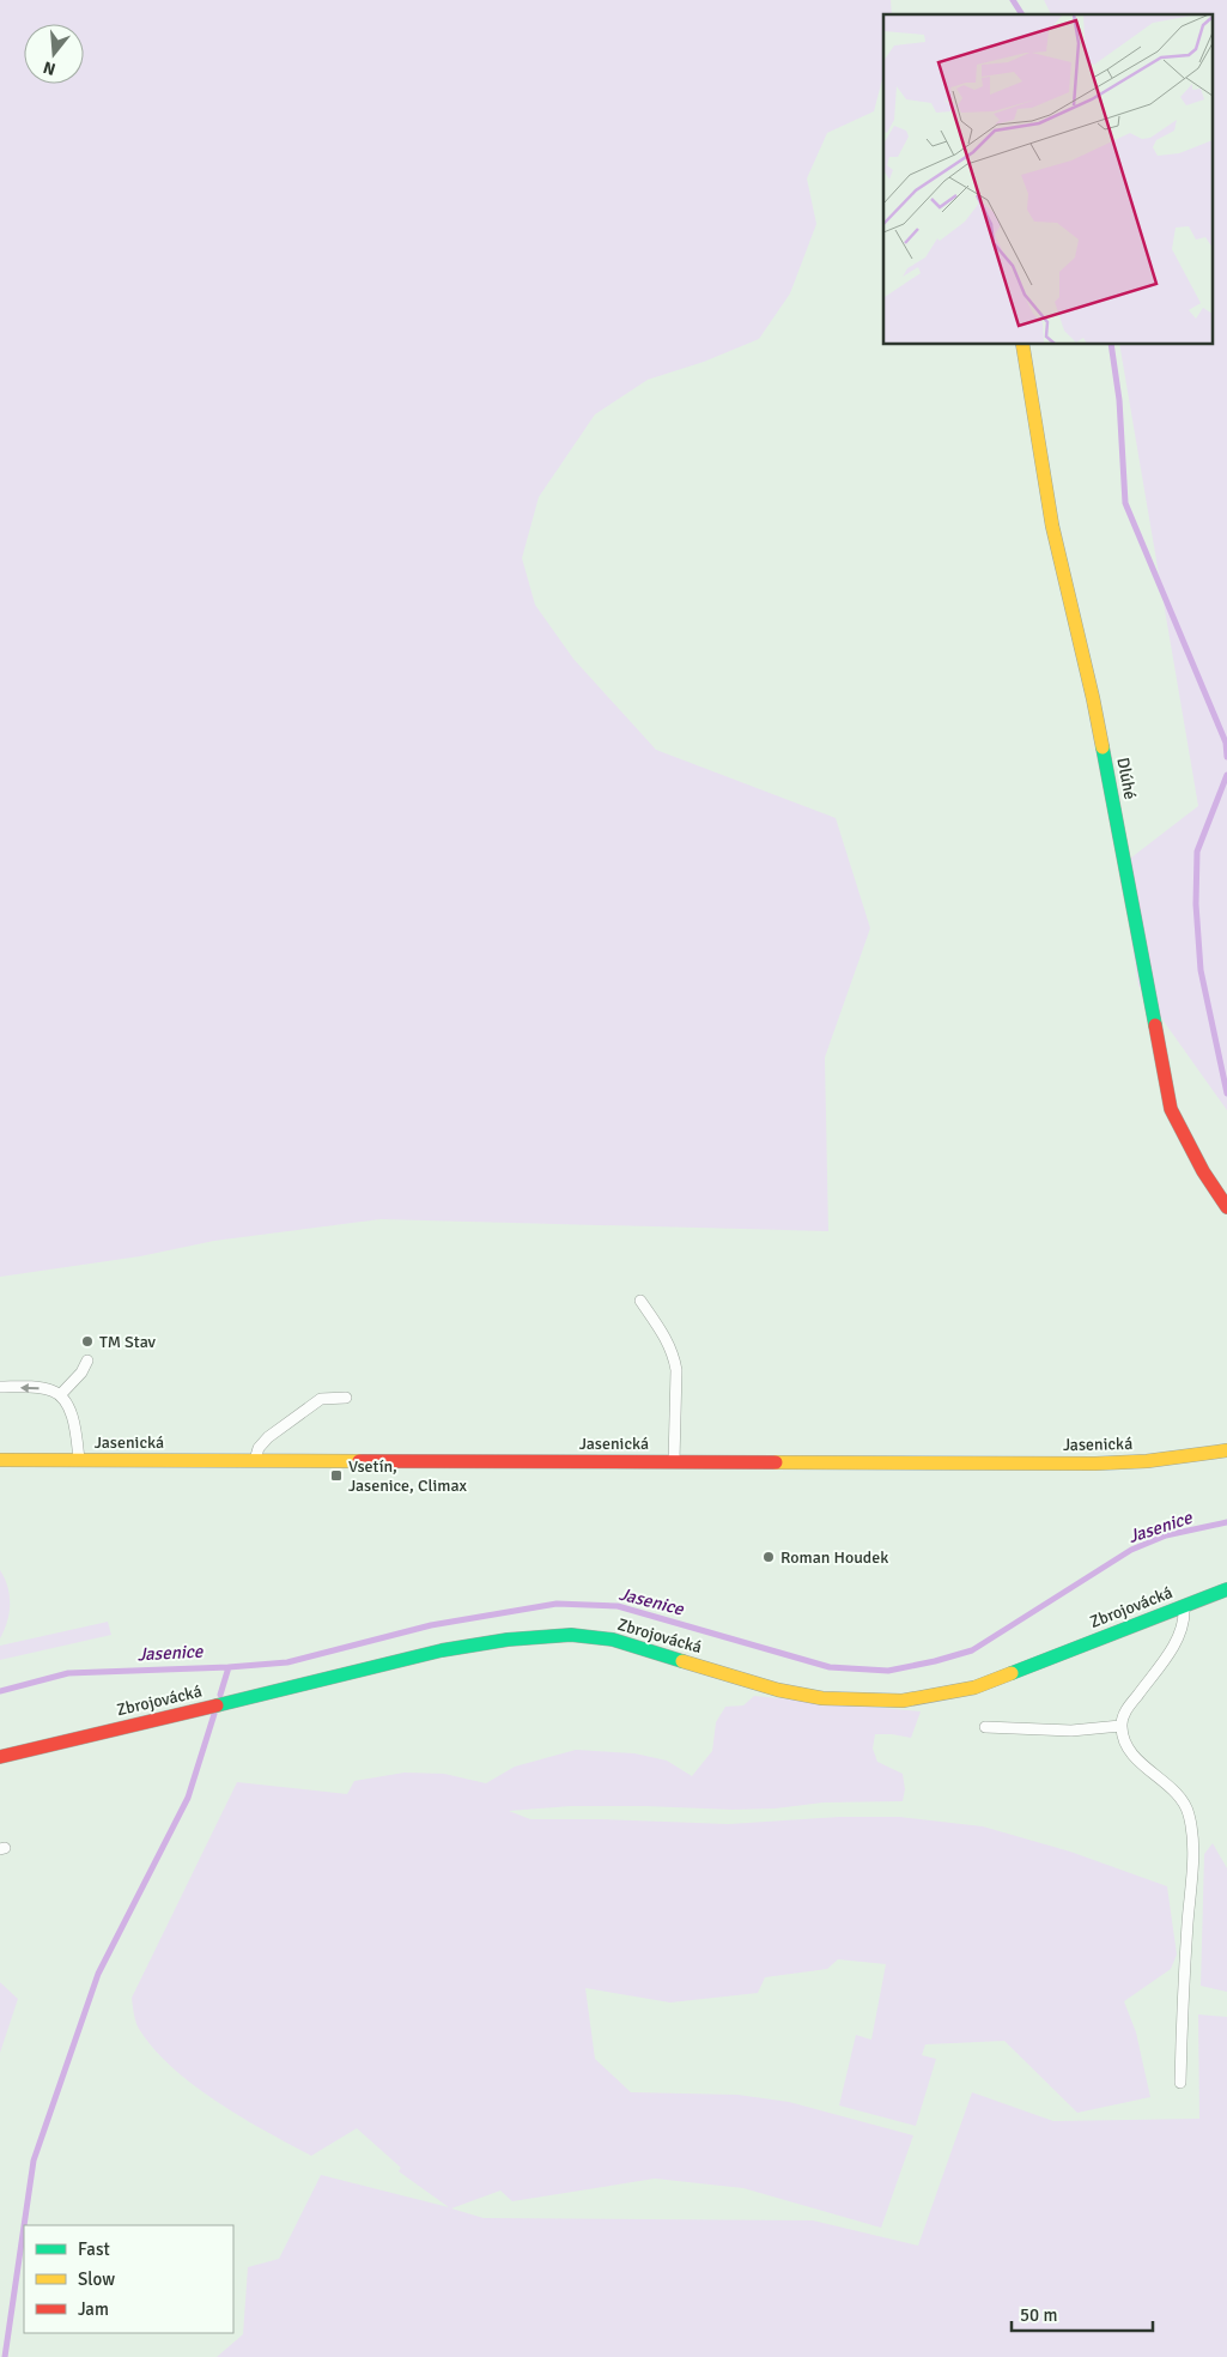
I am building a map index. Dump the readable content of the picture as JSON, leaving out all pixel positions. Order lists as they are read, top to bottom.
{
  "streets": {
    "street": ["Dlúhé", "Jasenická", "Zbrojovácká"]
  },
  "water": ["Jasenice"],
  "places": {
    "other": ["TM Stav", "Roman Houdek"],
    "transit": ["Vsetín, Jasenice, Climax"]
  },
  "legend": ["Fast", "Slow", "Jam"],
  "scale_bar": "50 m",
  "north": "bottom"
}
